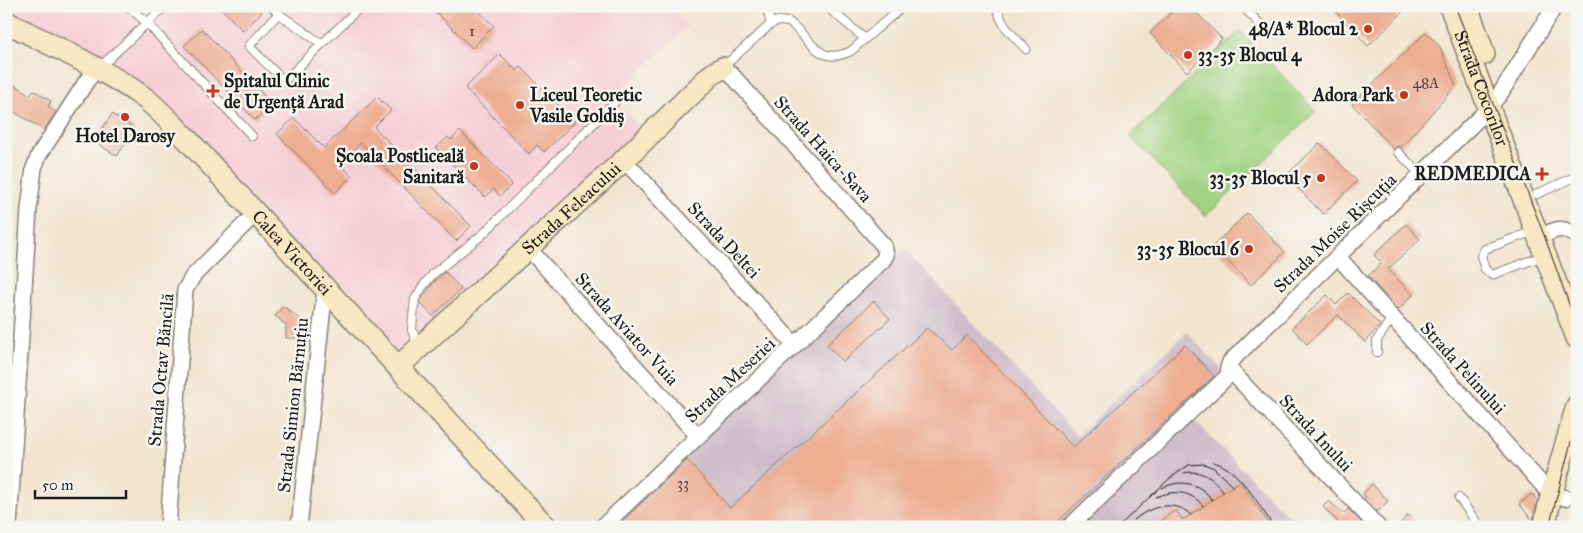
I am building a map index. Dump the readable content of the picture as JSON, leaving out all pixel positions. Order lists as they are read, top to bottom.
{
  "streets": {
    "main road": ["Strada Cocorilor", "Strada Feleacului", "Calea Victoriei"],
    "street": [
      "Strada Haica-Sava",
      "Strada Moise Rișcuția",
      "Strada Deltei",
      "Strada Aviator Vuia",
      "Strada Pelinului",
      "Strada Octav Băncilă",
      "Strada Meseriei",
      "Strada Simion Bărnuțiu",
      "Strada Inului"
    ]
  },
  "crossings": [
    ["Strada Cocorilor", "Strada Moise Rișcuția"],
    ["Strada Haica-Sava", "Strada Feleacului"],
    ["Strada Haica-Sava", "Strada Meseriei"],
    ["Strada Feleacului", "Strada Deltei"],
    ["Strada Feleacului", "Calea Victoriei"],
    ["Strada Feleacului", "Strada Aviator Vuia"],
    ["Strada Moise Rișcuția", "Strada Pelinului"],
    ["Strada Moise Rișcuția", "Strada Inului"],
    ["Strada Deltei", "Strada Meseriei"],
    ["Calea Victoriei", "Strada Octav Băncilă"],
    ["Calea Victoriei", "Strada Simion Bărnuțiu"],
    ["Strada Aviator Vuia", "Strada Meseriei"]
  ],
  "places": {
    "other": [
      "48/A* Blocul 2",
      "33-35 Blocul 4",
      "Adora Park",
      "Liceul Teoretic Vasile Goldiș",
      "Hotel Darosy",
      "Școala Postliceală Sanitară",
      "33-35 Blocul 5",
      "33-35 Blocul 6"
    ],
    "health": ["Spitalul Clinic de Urgență Arad", "REDMEDICA"]
  },
  "house_numbers": ["1", "48A", "33"],
  "scale_bar": "50 m"
}
